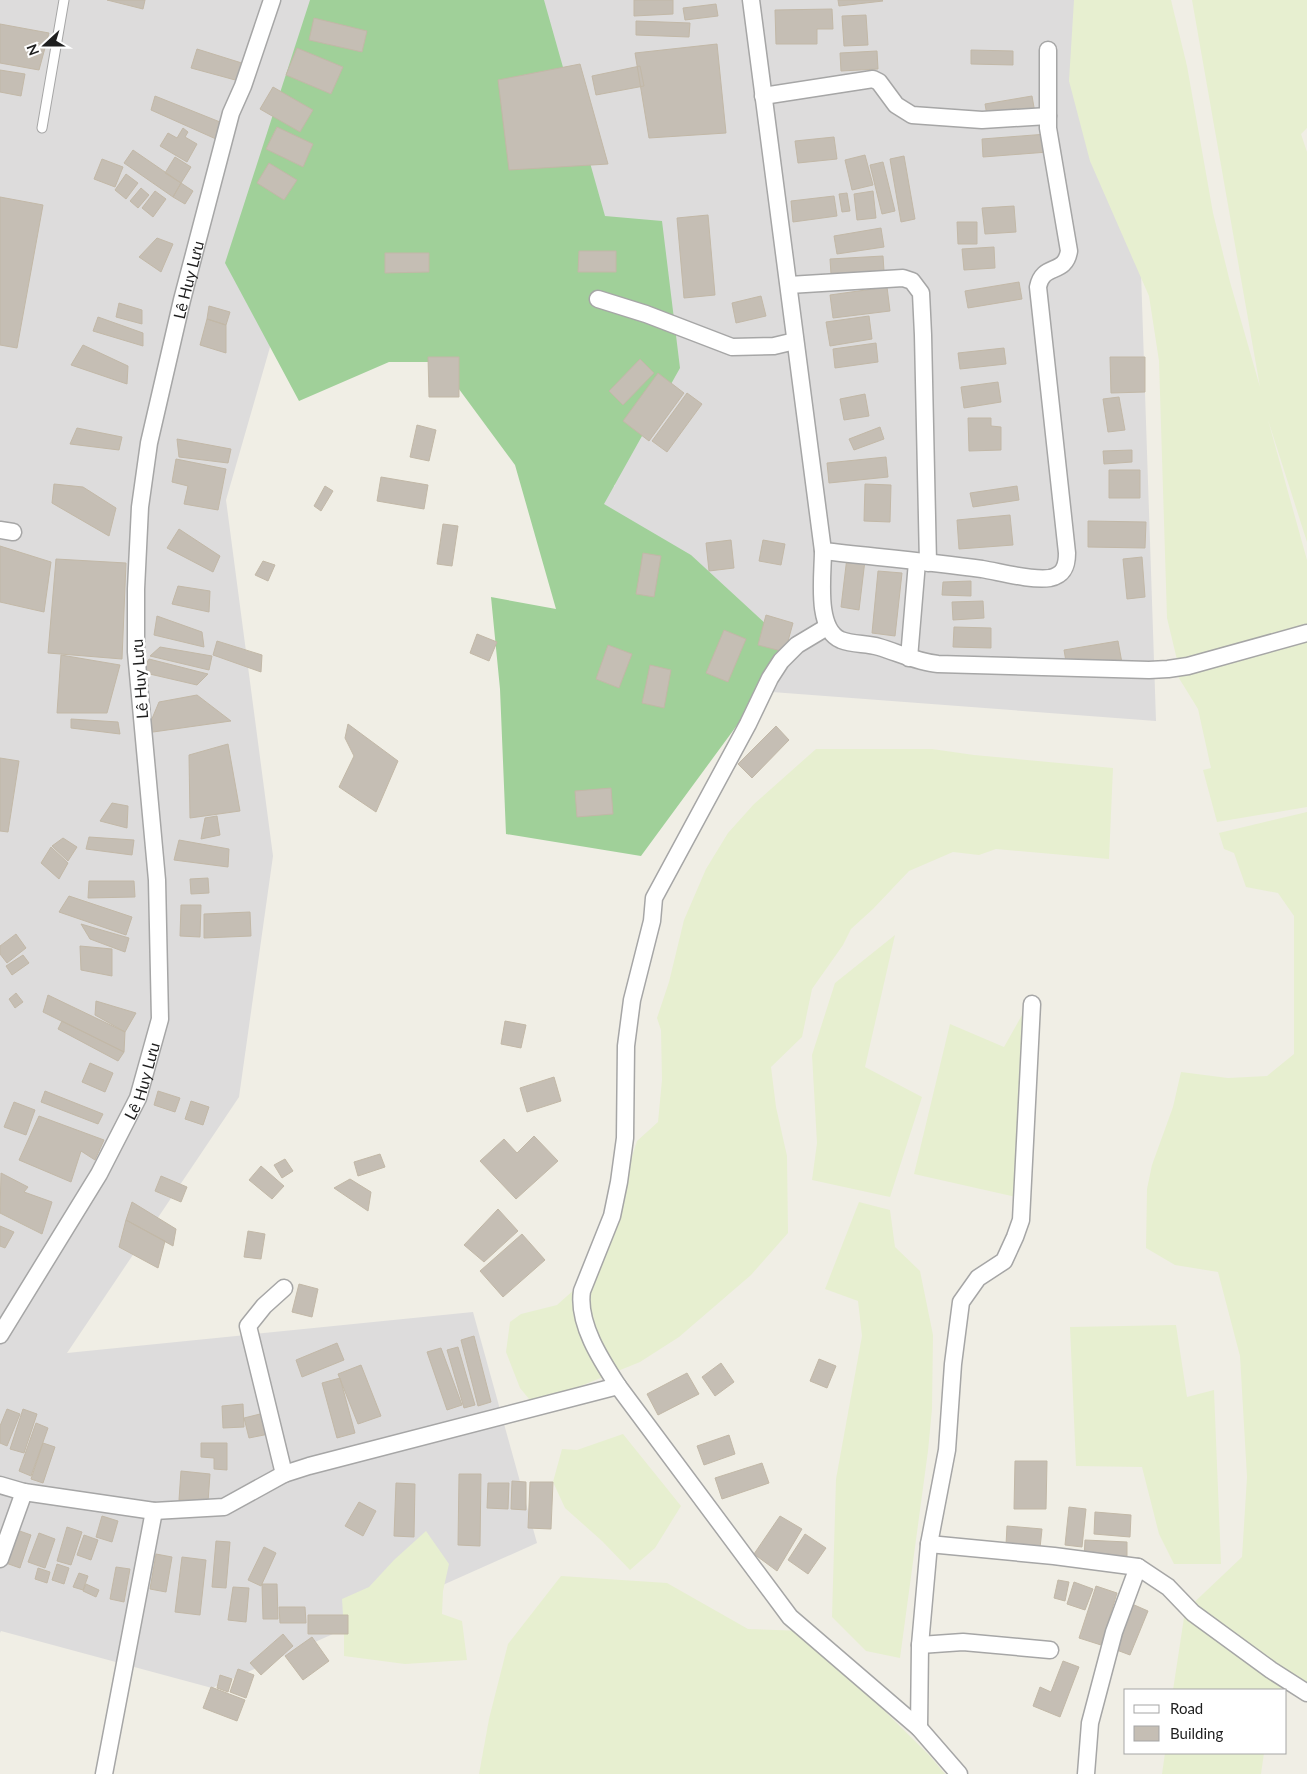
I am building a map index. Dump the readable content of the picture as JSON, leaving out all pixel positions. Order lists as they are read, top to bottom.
{
  "streets": {
    "street": ["Lê Huy Lưu"]
  },
  "legend": ["Road", "Building"],
  "north": "left"
}
